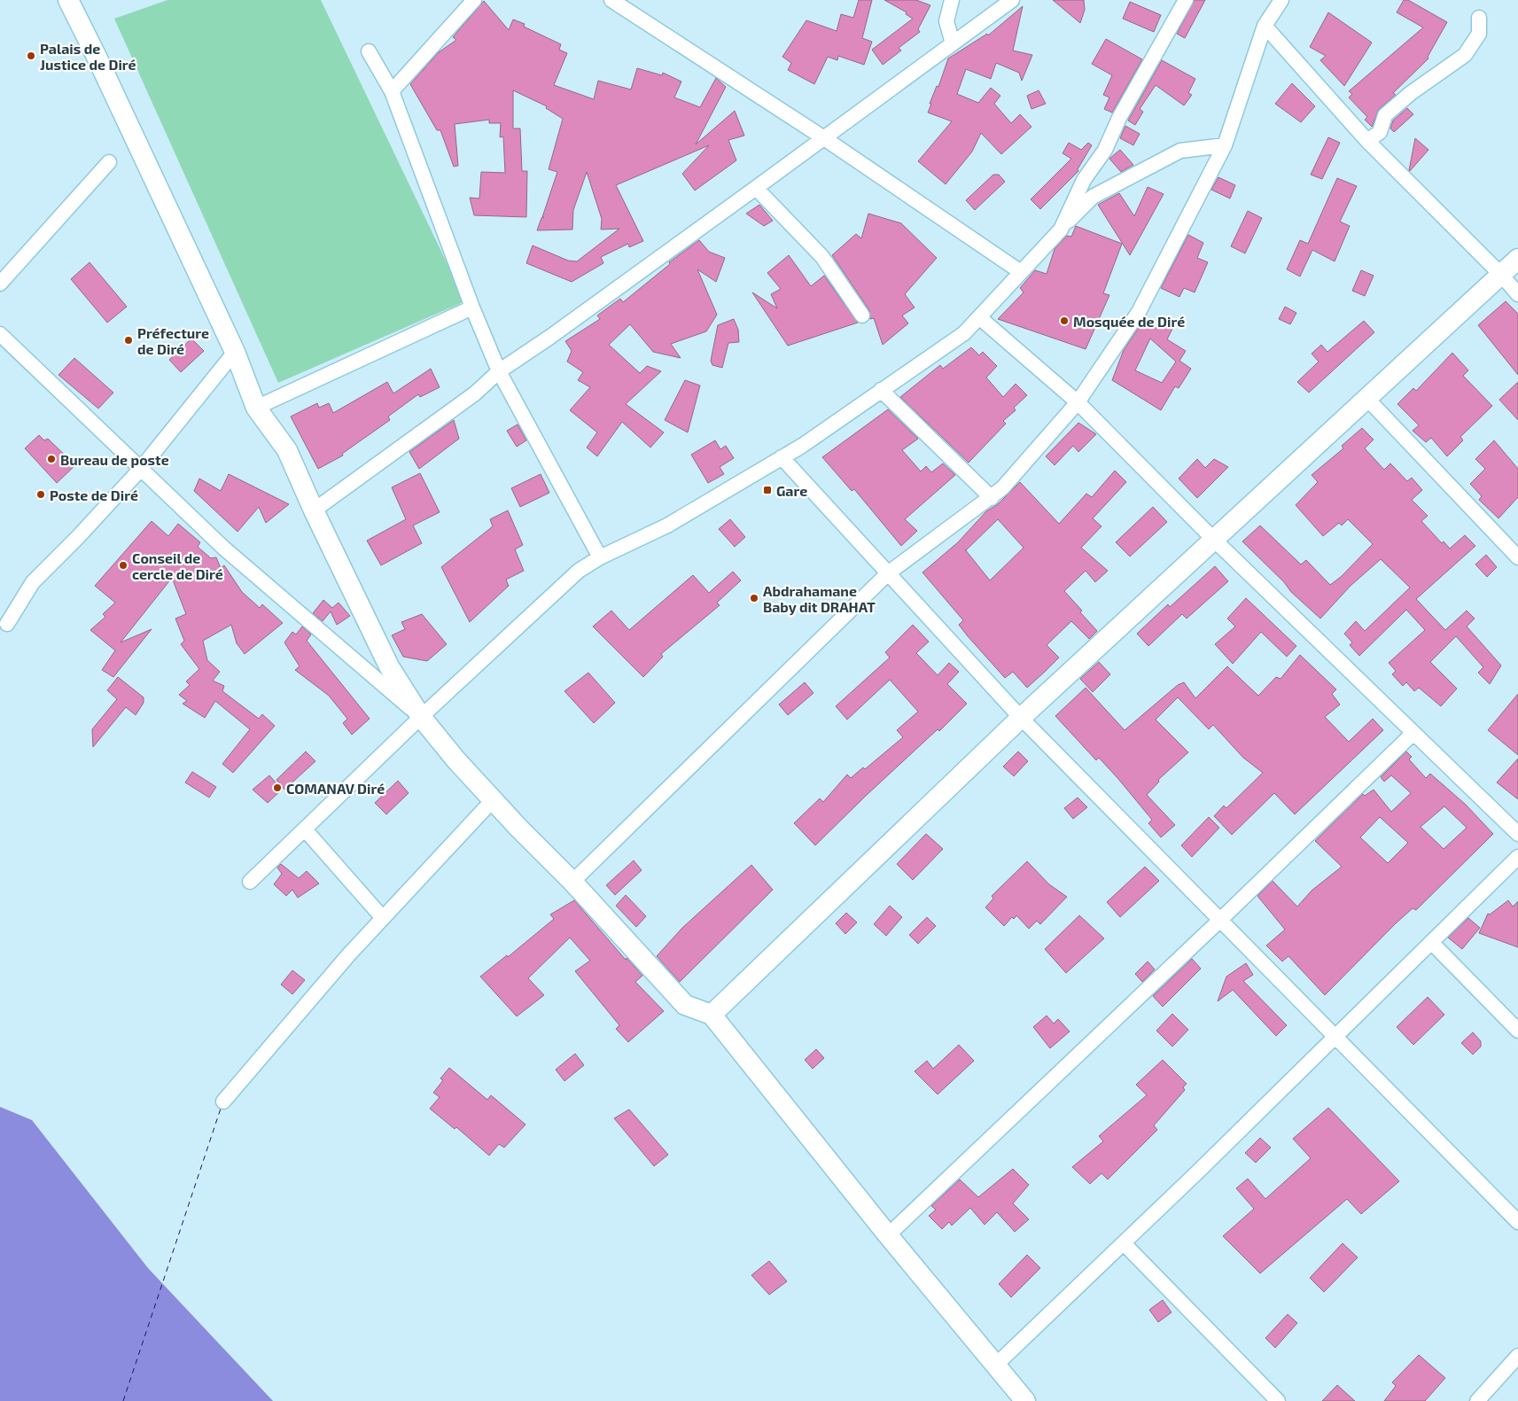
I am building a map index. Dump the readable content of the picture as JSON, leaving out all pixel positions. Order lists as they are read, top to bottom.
{
  "places": {
    "other": [
      "Palais de Justice de Diré",
      "Mosquée de Diré",
      "Préfecture de Diré",
      "Bureau de poste",
      "Poste de Diré",
      "Conseil de cercle de Diré",
      "Abdrahamane Baby dit DRAHAT",
      "COMANAV Diré"
    ],
    "transit": ["Gare"]
  }
}
